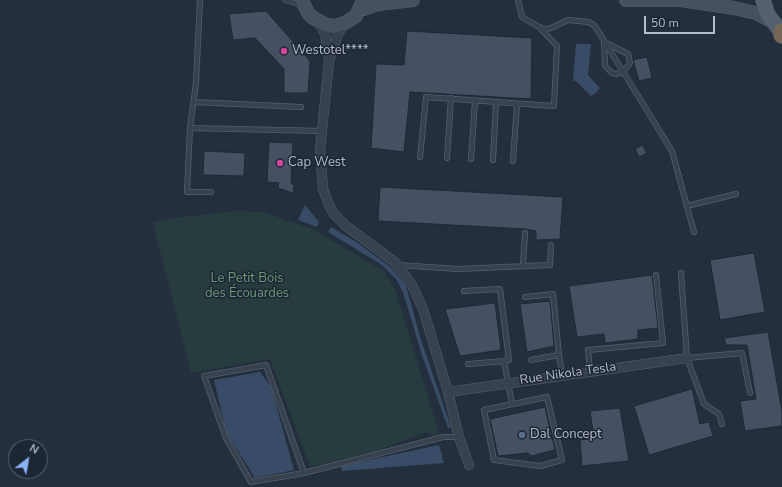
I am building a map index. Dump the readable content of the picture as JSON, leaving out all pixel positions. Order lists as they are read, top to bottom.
{
  "streets": {
    "street": ["Rue Nikola Tesla"]
  },
  "parks": ["Le Petit Bois des Écouardes"],
  "places": ["Westotel****", "Cap West", "Dal Concept"],
  "scale_bar": "50 m",
  "north": "top right"
}
